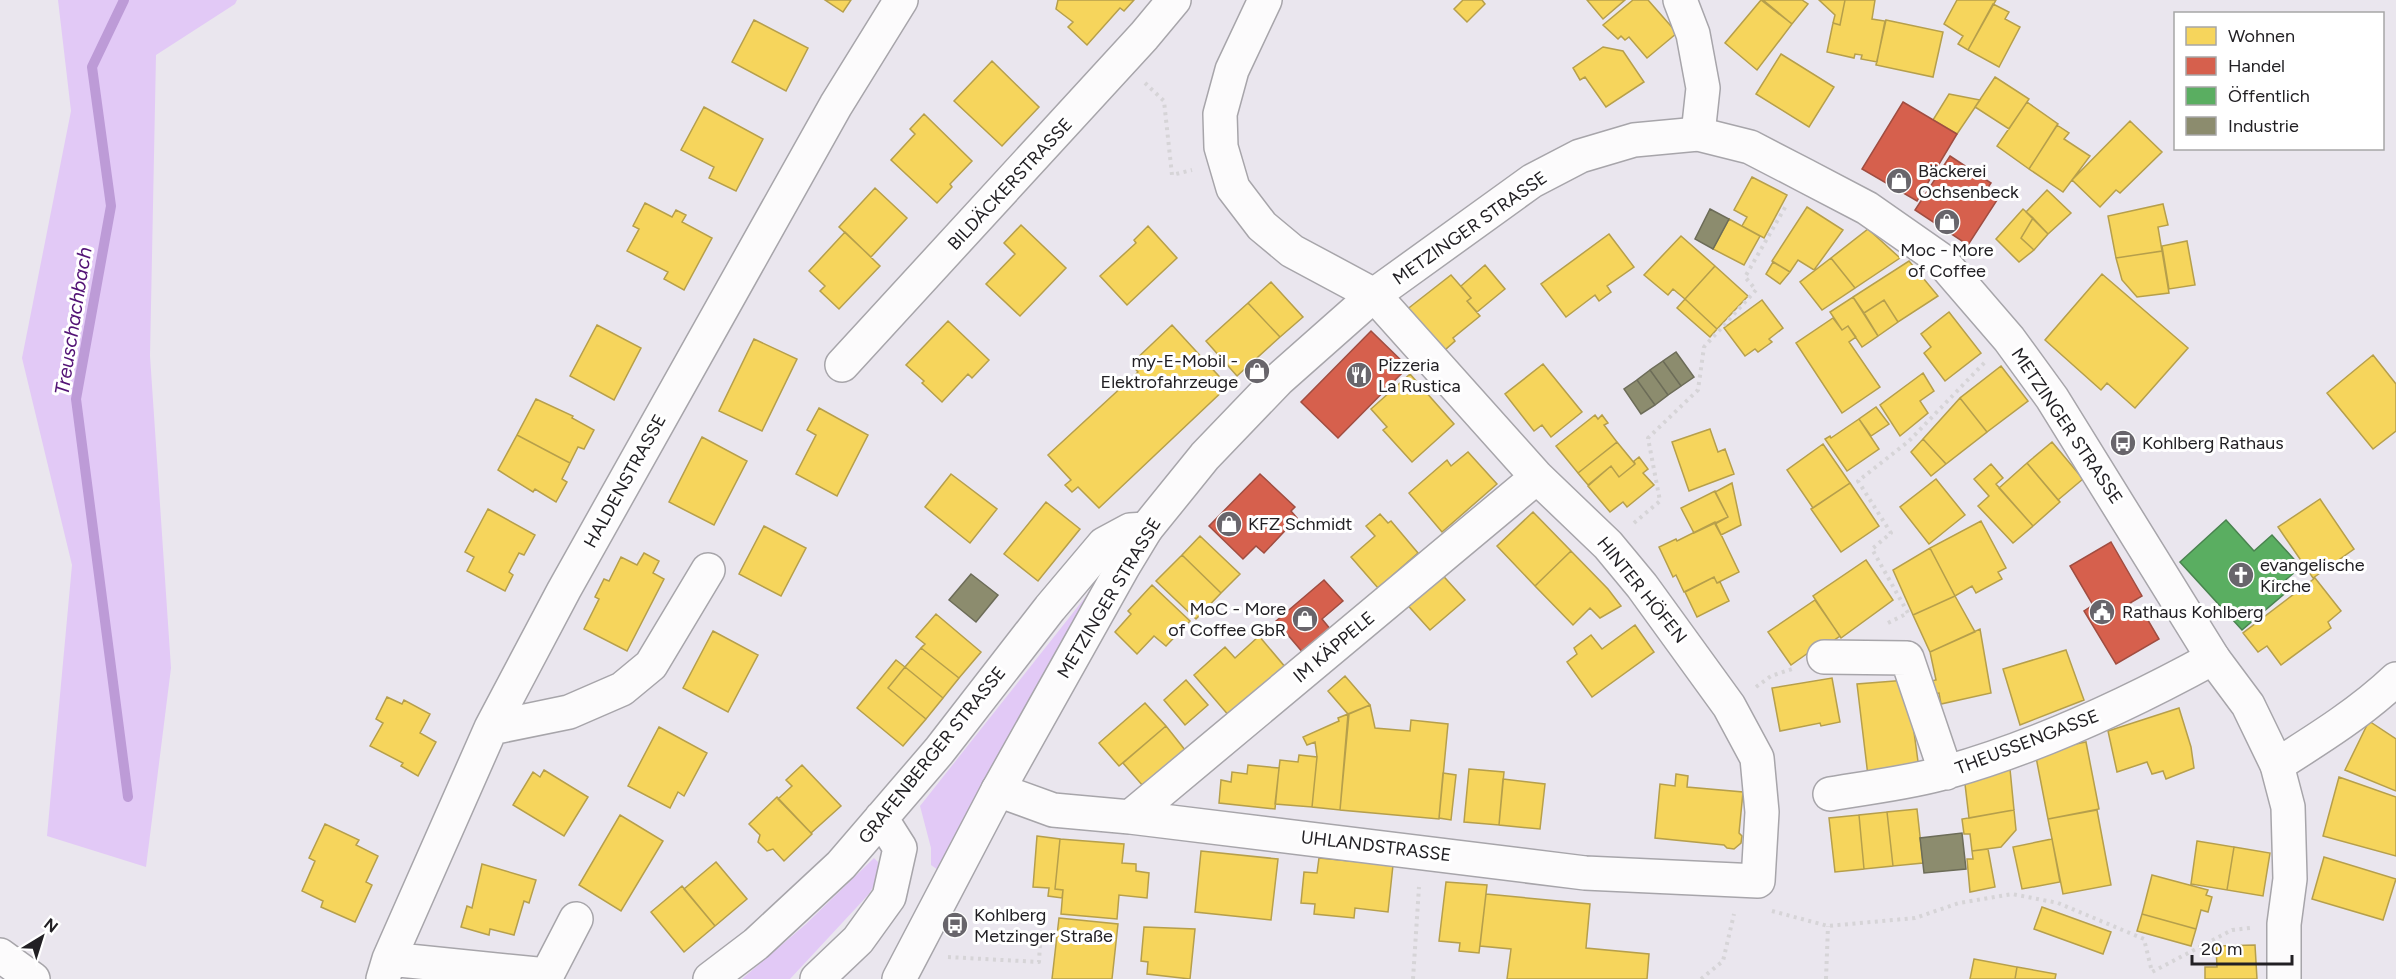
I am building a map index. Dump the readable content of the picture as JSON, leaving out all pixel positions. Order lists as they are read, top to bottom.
{
  "streets": {
    "street": [
      "BILDÄCKERSTRASSE",
      "METZINGER STRASSE",
      "HALDENSTRASSE",
      "HINTER HÖFEN",
      "IM KÄPPELE",
      "THEUSSENGASSE",
      "GRAFENBERGER STRASSE",
      "UHLANDSTRASSE"
    ]
  },
  "crossings": [
    ["METZINGER STRASSE", "HINTER HÖFEN"],
    ["METZINGER STRASSE", "THEUSSENGASSE"],
    ["METZINGER STRASSE", "GRAFENBERGER STRASSE"],
    ["METZINGER STRASSE", "UHLANDSTRASSE"],
    ["HINTER HÖFEN", "IM KÄPPELE"],
    ["HINTER HÖFEN", "UHLANDSTRASSE"],
    ["IM KÄPPELE", "UHLANDSTRASSE"]
  ],
  "water": ["Treuschachbach"],
  "places": {
    "shop": [
      "Bäckerei Ochsenbeck",
      "Moc - More of Coffee",
      "my-E-Mobil - Elektrofahrzeuge",
      "KFZ Schmidt",
      "MoC - More of Coffee GbR"
    ],
    "restaurant": ["Pizzeria La Rustica"],
    "bus stop": ["Kohlberg Rathaus", "Kohlberg Metzinger Straße"],
    "church": ["evangelische Kirche"],
    "public building": ["Rathaus Kohlberg"]
  },
  "legend": [
    "Wohnen",
    "Handel",
    "Öffentlich",
    "Industrie"
  ],
  "scale_bar": "20 m",
  "north": "top right"
}
